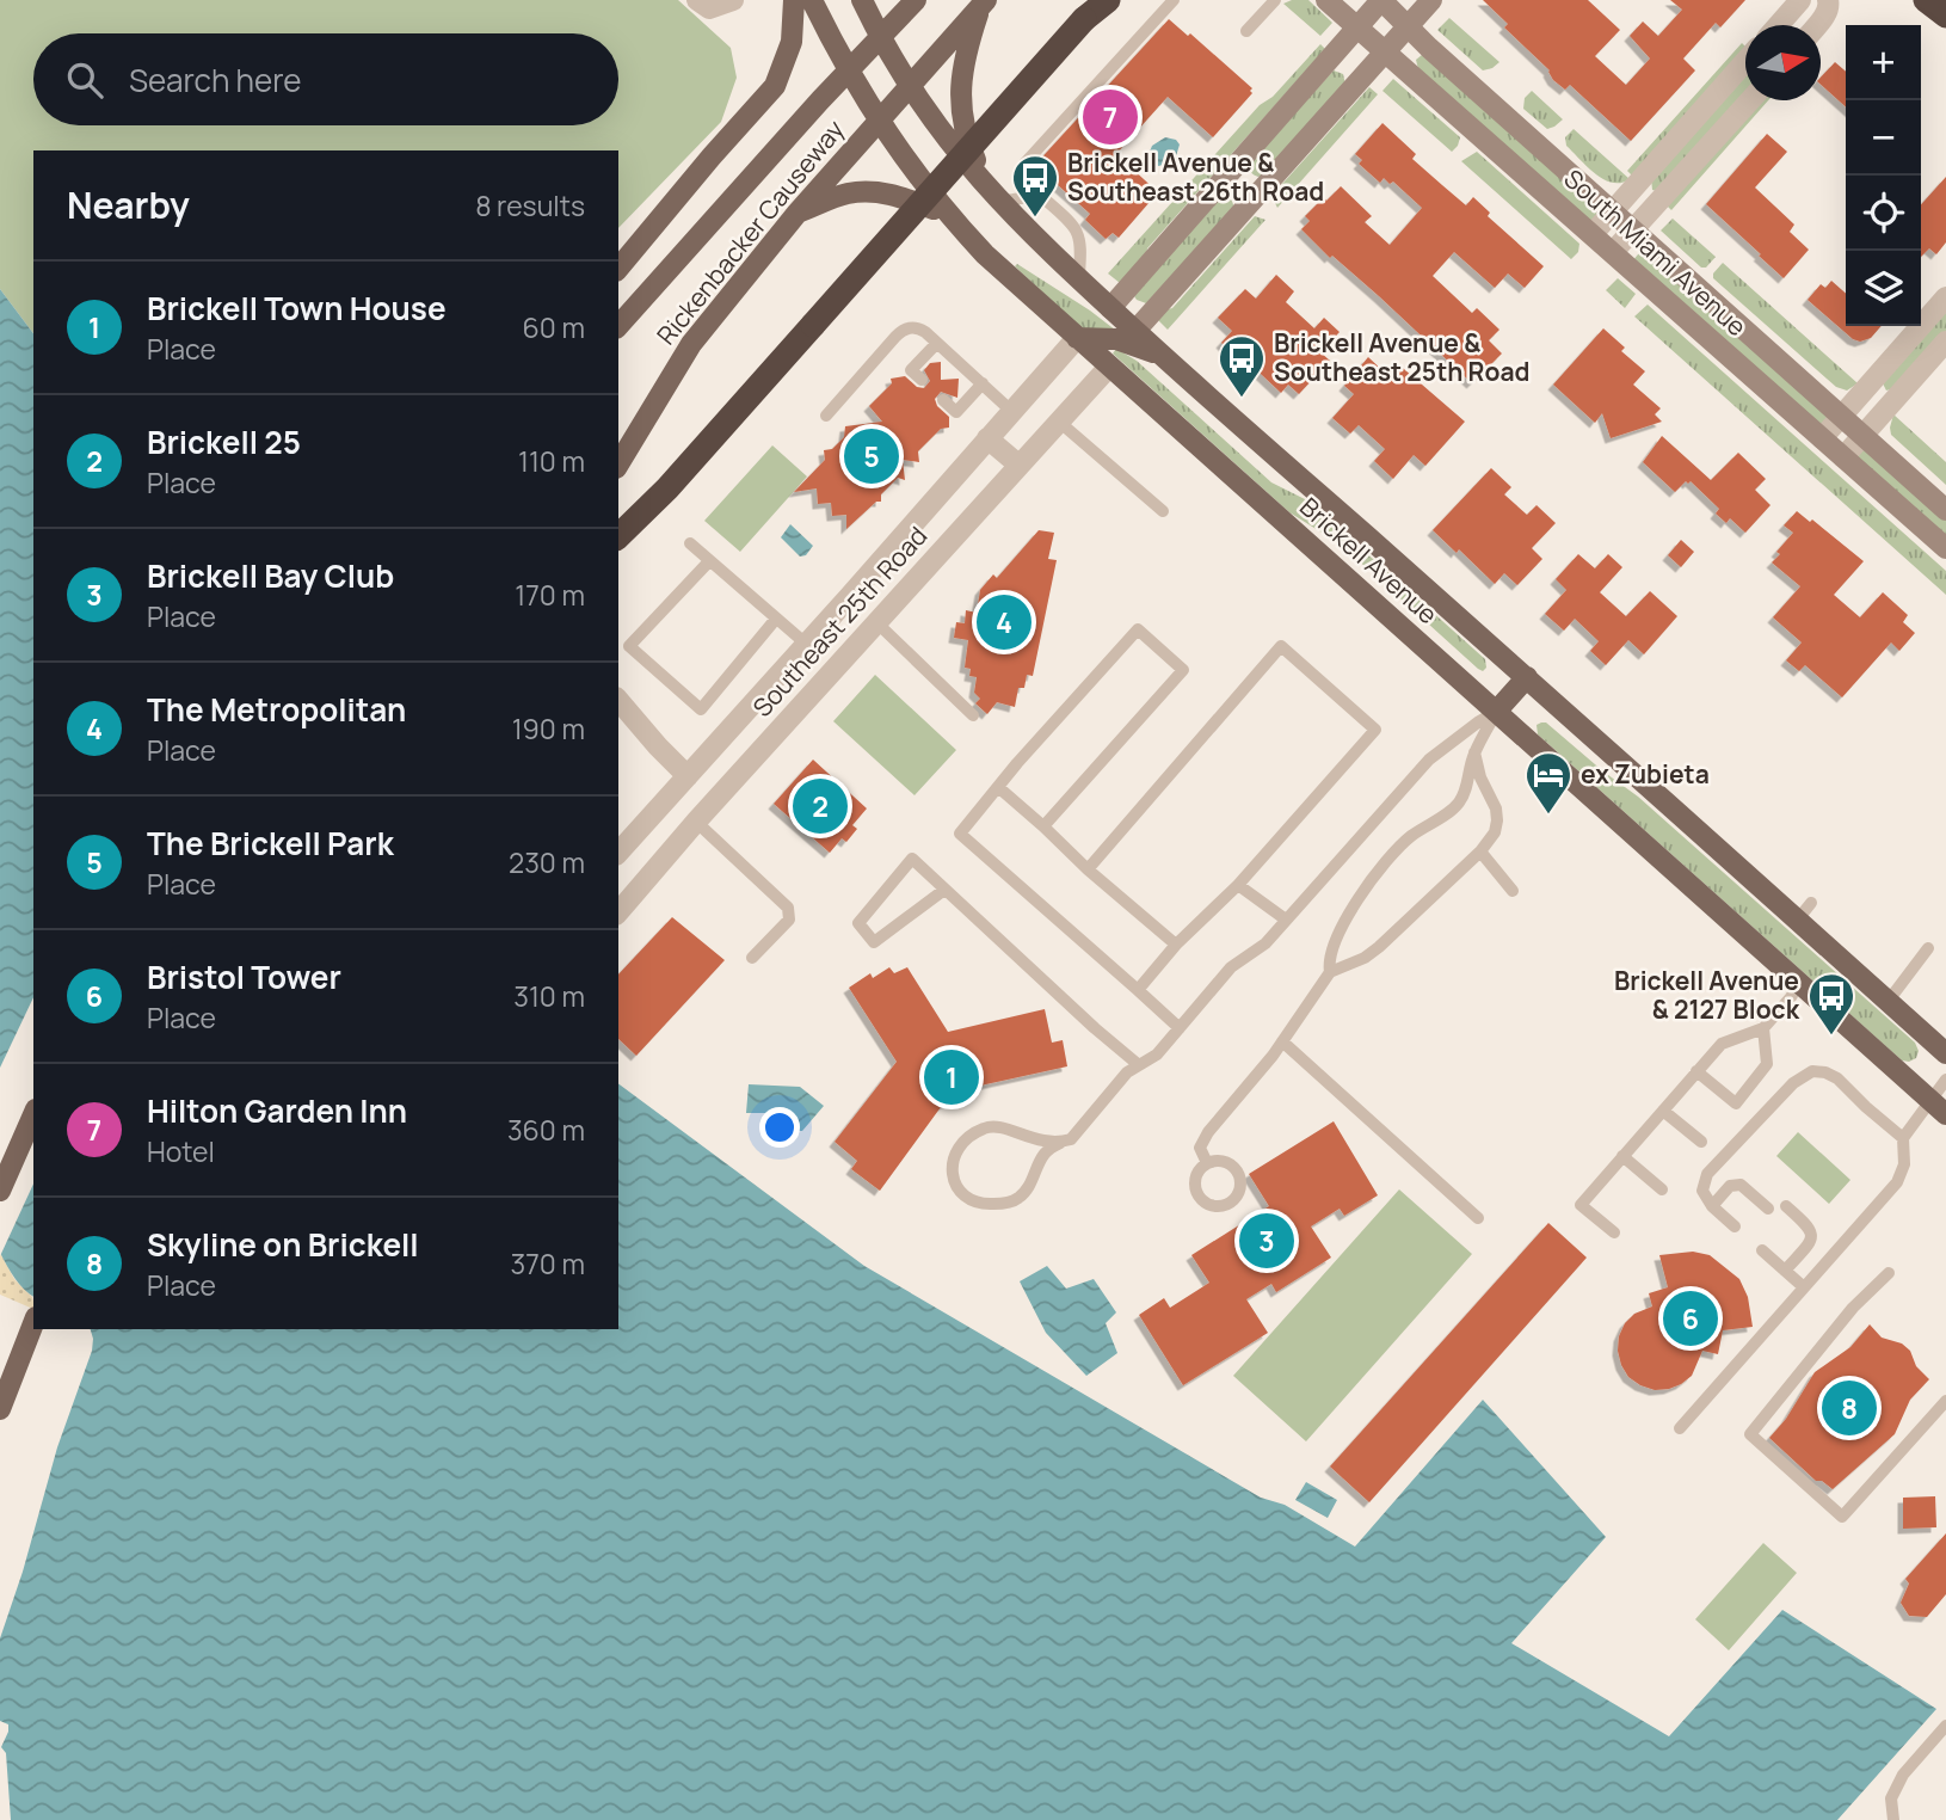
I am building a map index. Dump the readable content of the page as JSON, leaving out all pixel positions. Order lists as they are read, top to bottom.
{
  "streets": {
    "main road": ["Rickenbacker Causeway", "South Miami Avenue", "Brickell Avenue"],
    "street": ["Southeast 25th Road"]
  },
  "crossings": [
    ["Rickenbacker Causeway", "Brickell Avenue"],
    ["Brickell Avenue", "Southeast 25th Road"]
  ],
  "places": {
    "bus stop": ["Brickell Avenue & Southeast 26th Road", "Brickell Avenue & Southeast 25th Road", "Brickell Avenue & 2127 Block"],
    "hotel": ["ex Zubieta"]
  },
  "north": "right",
  "page": {
    "map_buttons": ["+", "−"],
    "search": "Search here",
    "pins": [
      "7",
      "5",
      "4",
      "2",
      "1",
      "3",
      "6",
      "8"
    ],
    "heading": ["Nearby", "8 results"],
    "list": [
      {
        "mark": "1",
        "name": "Brickell Town House",
        "note": "Place",
        "value": "60 m"
      },
      {
        "mark": "2",
        "name": "Brickell 25",
        "note": "Place",
        "value": "110 m"
      },
      {
        "mark": "3",
        "name": "Brickell Bay Club",
        "note": "Place",
        "value": "170 m"
      },
      {
        "mark": "4",
        "name": "The Metropolitan",
        "note": "Place",
        "value": "190 m"
      },
      {
        "mark": "5",
        "name": "The Brickell Park",
        "note": "Place",
        "value": "230 m"
      },
      {
        "mark": "6",
        "name": "Bristol Tower",
        "note": "Place",
        "value": "310 m"
      },
      {
        "mark": "7",
        "name": "Hilton Garden Inn",
        "note": "Hotel",
        "value": "360 m"
      },
      {
        "mark": "8",
        "name": "Skyline on Brickell",
        "note": "Place",
        "value": "370 m"
      }
    ]
  }
}
